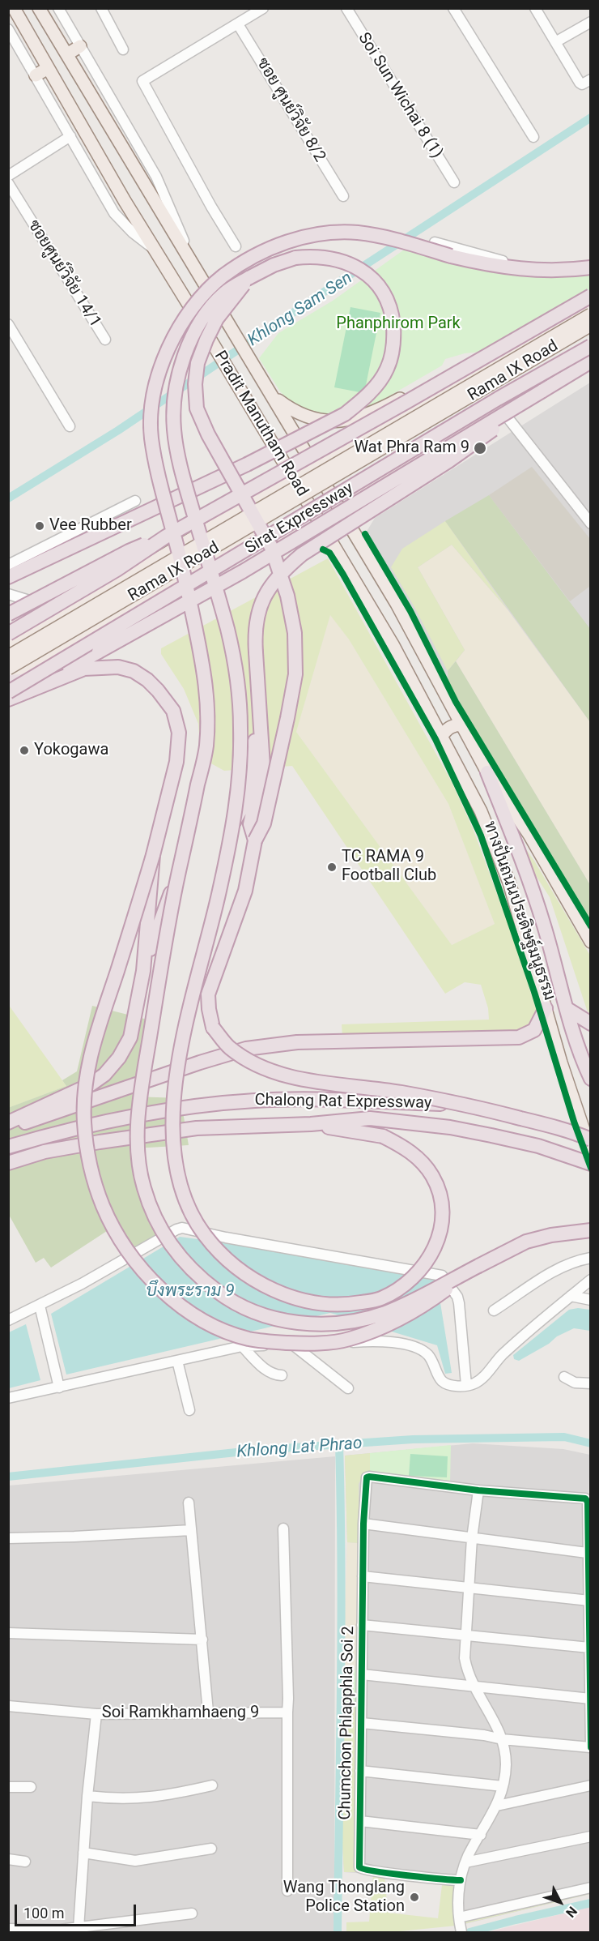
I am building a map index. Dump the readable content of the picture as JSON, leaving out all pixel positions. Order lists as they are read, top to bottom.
{
  "streets": {
    "highway": ["Sirat Expressway", "Chalong Rat Expressway"],
    "main road": ["Rama IX Road", "Pradit Manutham Road"],
    "street": [
      "Soi Sun Wichai 8 (1)",
      "ซอย ศูนย์วิจัย 8/2",
      "ซอยศูนย์วิจัย 14/1",
      "Soi Ramkhamhaeng 9",
      "Chumchon Phlapphla Soi 2"
    ],
    "cycle path": ["ทางปั่นถนนประดิษฐ์มนูธรรม"]
  },
  "crossings": [
    ["Rama IX Road", "Pradit Manutham Road"],
    ["Rama IX Road", "Sirat Expressway"]
  ],
  "water": ["Khlong Sam Sen", "บึงพระราม 9", "Khlong Lat Phrao"],
  "parks": ["Phanphirom Park"],
  "places": [
    "Wat Phra Ram 9",
    "Vee Rubber",
    "Yokogawa",
    "TC RAMA 9 Football Club",
    "Wang Thonglang Police Station"
  ],
  "scale_bar": "100 m",
  "north": "bottom right"
}
